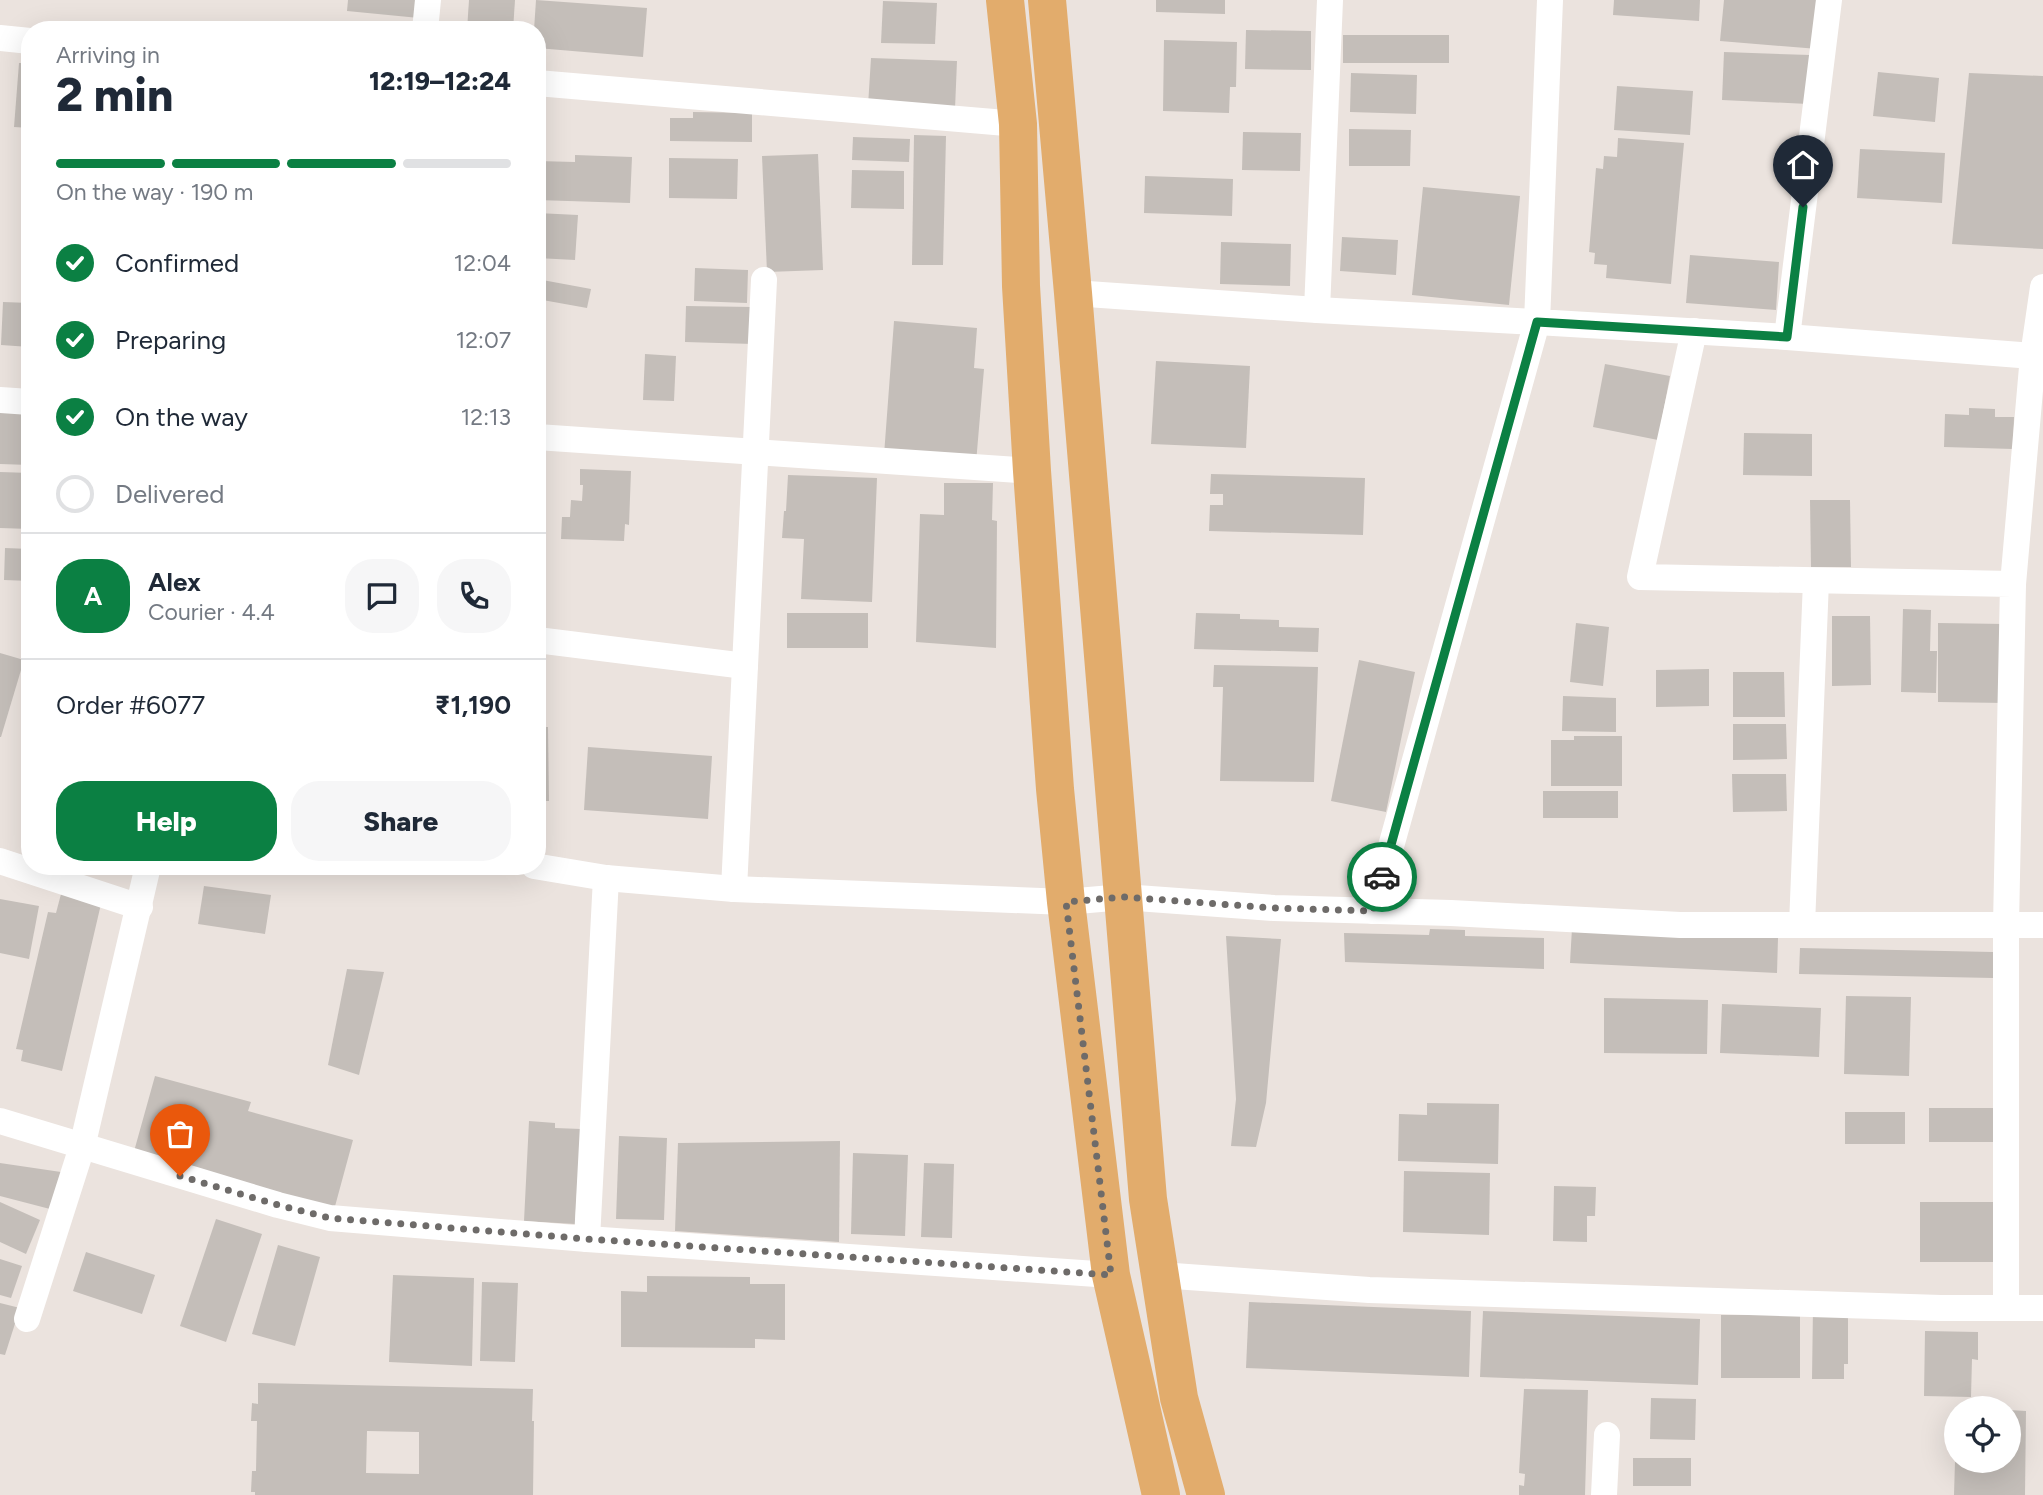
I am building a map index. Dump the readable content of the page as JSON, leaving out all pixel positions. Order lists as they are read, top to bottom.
{
  "page": {
    "heading": ["2 min", "Arriving in", "12:19–12:24"],
    "panel": [
      "Alex",
      "Courier · 4.4",
      "Order #6077",
      "₹1,190"
    ],
    "bar": "On the way · 190 m",
    "list": [
      ["Confirmed", "12:04"],
      ["Preparing", "12:07"],
      ["On the way", "12:13"],
      "Delivered"
    ],
    "round": "A",
    "buttons": ["Help", "Share"]
  }
}
